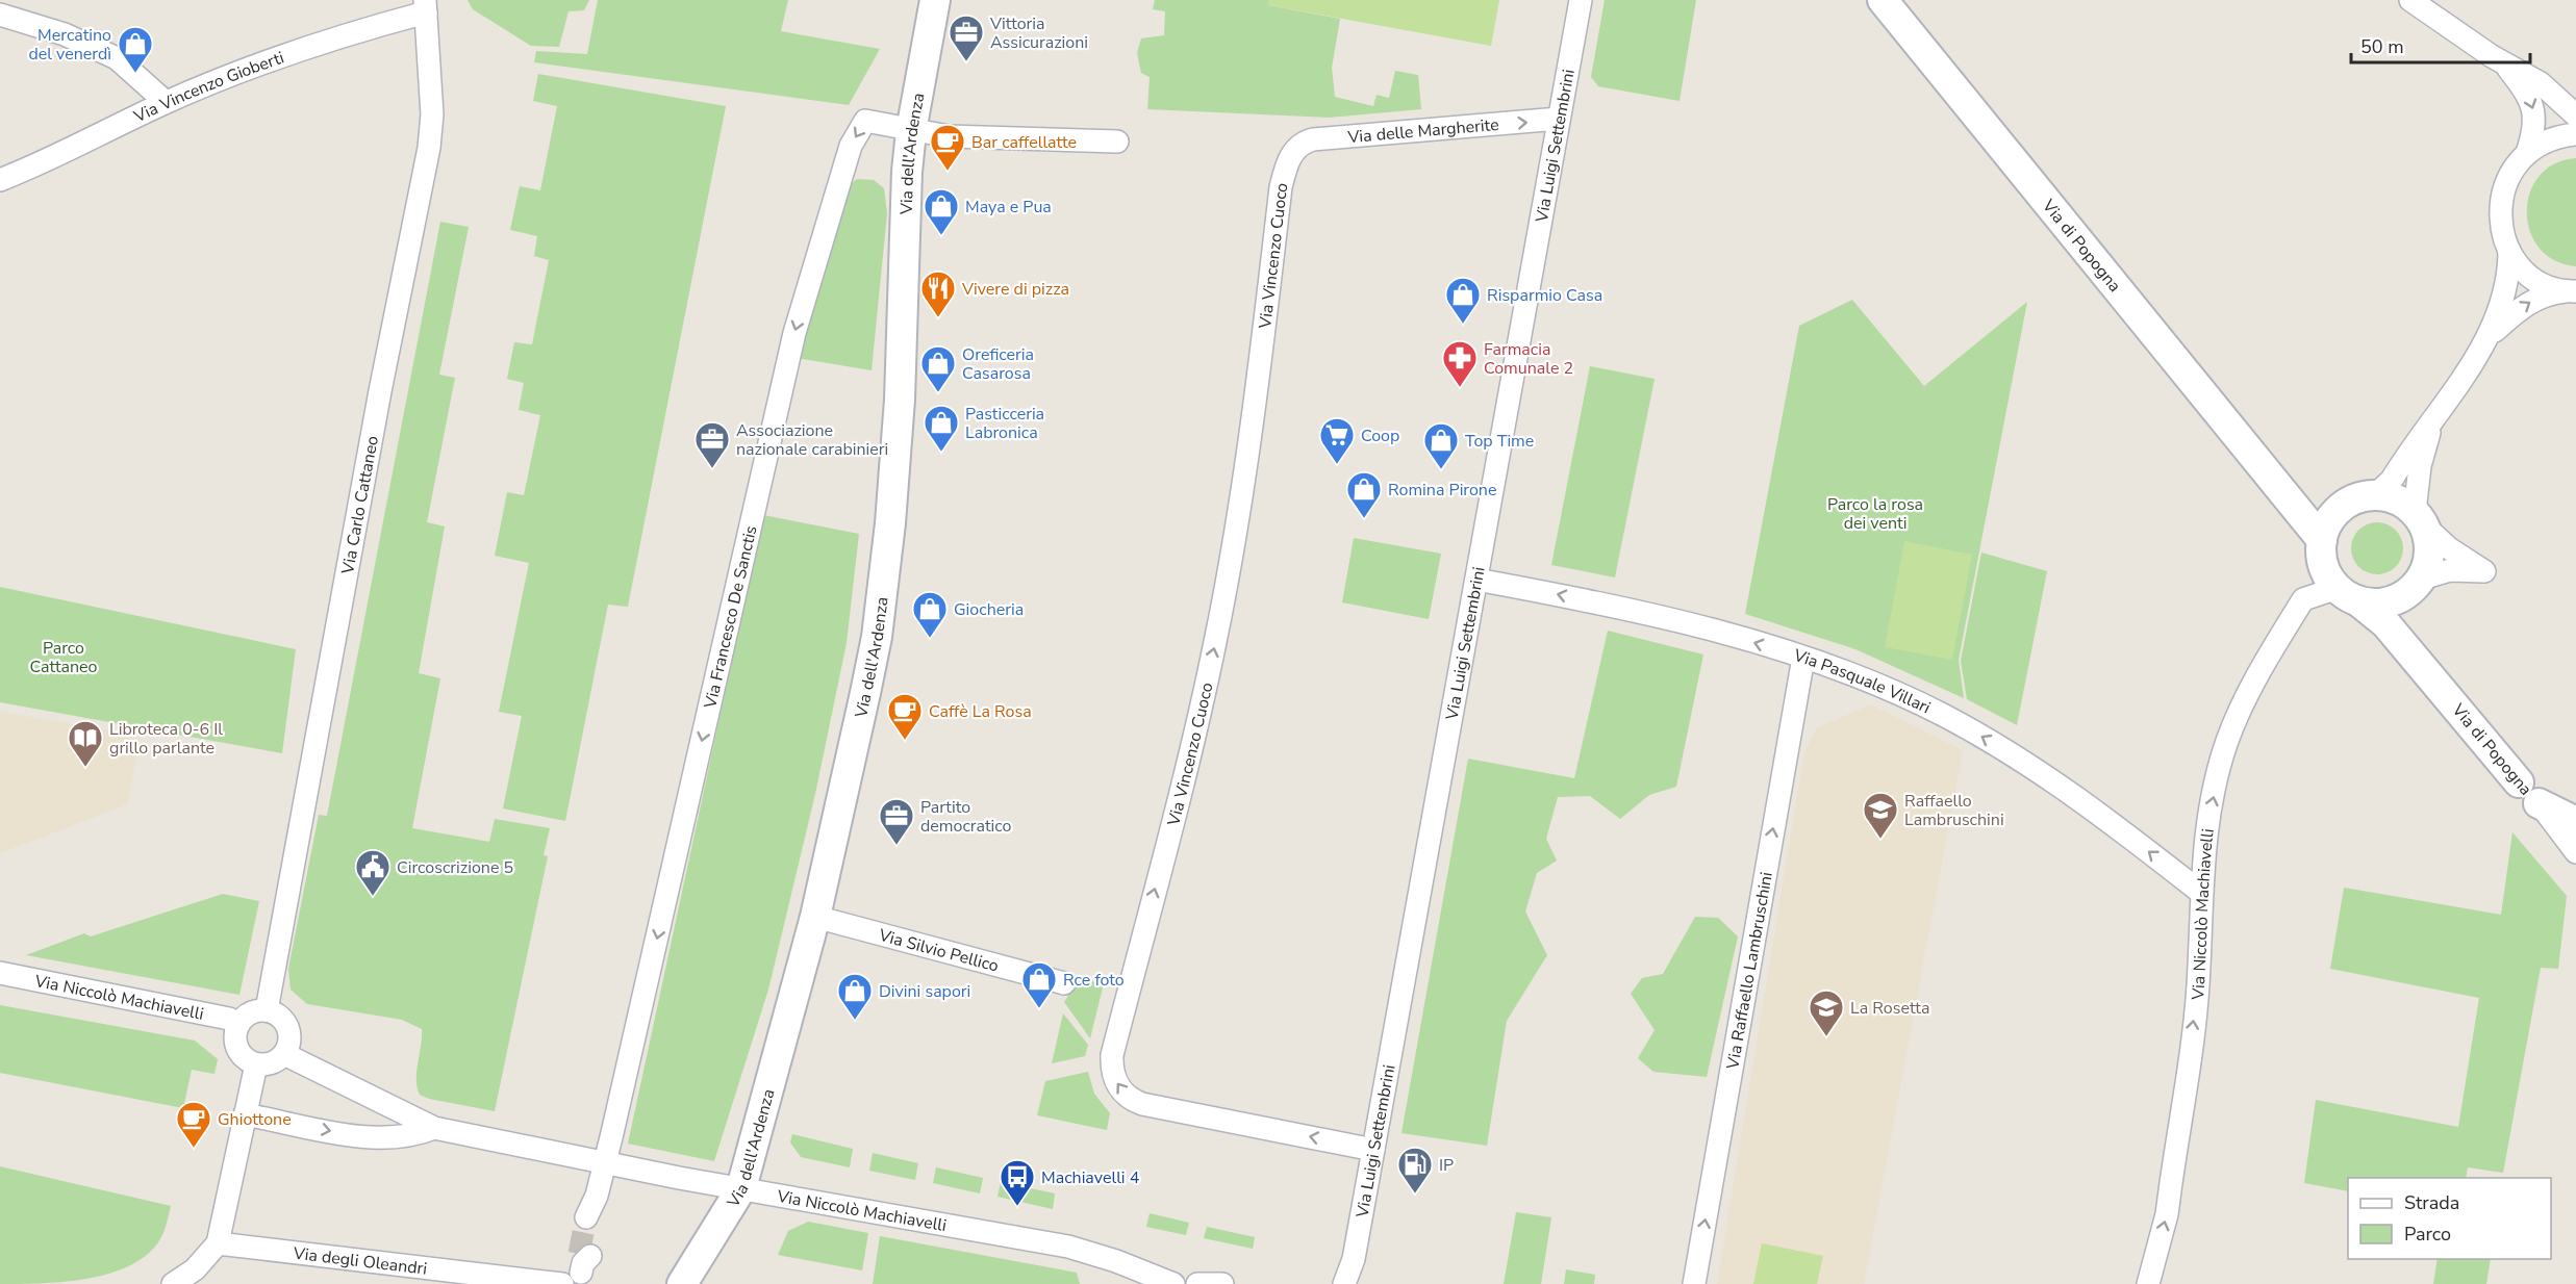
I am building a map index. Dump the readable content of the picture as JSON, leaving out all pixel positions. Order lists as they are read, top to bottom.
{
  "streets": {
    "main road": ["Via dell'Ardenza", "Via di Popogna"],
    "street": [
      "Via Vincenzo Gioberti",
      "Via delle Margherite",
      "Via Luigi Settembrini",
      "Via Vincenzo Cuoco",
      "Via Carlo Cattaneo",
      "Via Francesco De Sanctis",
      "Via Pasquale Villari",
      "Via Niccolò Machiavelli",
      "Via Silvio Pellico",
      "Via Raffaello Lambruschini",
      "Via degli Oleandri"
    ]
  },
  "crossings": [
    ["Via Vincenzo Gioberti", "Via Carlo Cattaneo"],
    ["Via delle Margherite", "Via Luigi Settembrini"],
    ["Via delle Margherite", "Via Vincenzo Cuoco"],
    ["Via Luigi Settembrini", "Via Vincenzo Cuoco"],
    ["Via Luigi Settembrini", "Via Pasquale Villari"],
    ["Via dell'Ardenza", "Via Francesco De Sanctis"],
    ["Via dell'Ardenza", "Via Niccolò Machiavelli"],
    ["Via dell'Ardenza", "Via Silvio Pellico"],
    ["Via di Popogna", "Via Niccolò Machiavelli"],
    ["Via Carlo Cattaneo", "Via Niccolò Machiavelli"],
    ["Via Francesco De Sanctis", "Via Niccolò Machiavelli"],
    ["Via Pasquale Villari", "Via Niccolò Machiavelli"],
    ["Via Pasquale Villari", "Via Raffaello Lambruschini"]
  ],
  "one_way": [
    "Via delle Margherite",
    "Via Vincenzo Cuoco",
    "Via Francesco De Sanctis",
    "Via Pasquale Villari",
    "Via Niccolò Machiavelli",
    "Via Raffaello Lambruschini"
  ],
  "parks": ["Parco la rosa dei venti", "Parco Cattaneo"],
  "places": {
    "office": ["Vittoria Assicurazioni", "Associazione nazionale carabinieri", "Partito democratico"],
    "shop": [
      "Mercatino del venerdì",
      "Maya e Pua",
      "Risparmio Casa",
      "Oreficeria Casarosa",
      "Pasticceria Labronica",
      "Top Time",
      "Romina Pirone",
      "Giocheria",
      "Rce foto",
      "Divini sapori"
    ],
    "cafe": ["Bar caffellatte", "Caffè La Rosa", "Ghiottone"],
    "restaurant": ["Vivere di pizza"],
    "pharmacy": ["Farmacia Comunale 2"],
    "supermarket": ["Coop"],
    "library": ["Libroteca 0-6 Il grillo parlante"],
    "school or university": ["Raffaello Lambruschini", "La Rosetta"],
    "public building": ["Circoscrizione 5"],
    "fuel station": ["IP"],
    "bus stop": ["Machiavelli 4"]
  },
  "legend": ["Strada", "Parco"],
  "scale_bar": "50 m"
}
